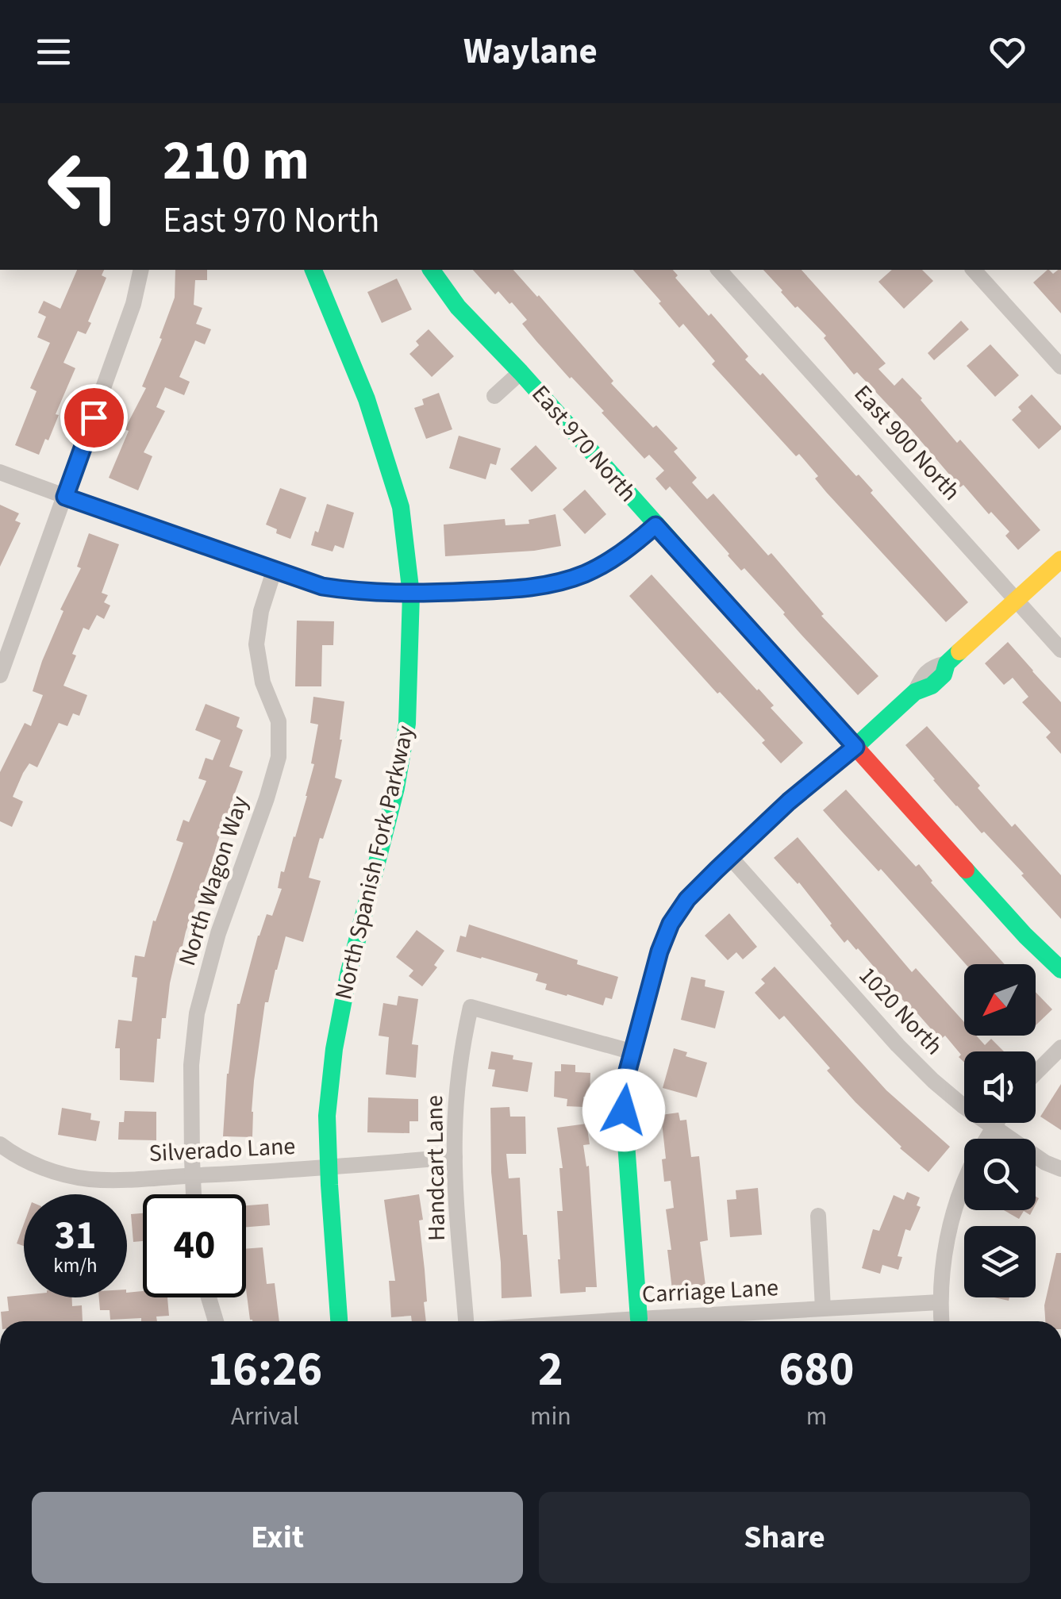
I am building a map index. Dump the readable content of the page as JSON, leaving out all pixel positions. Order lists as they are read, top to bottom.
{
  "streets": {
    "street": [
      "East 900 North",
      "East 970 North",
      "North Spanish Fork Parkway",
      "North Wagon Way",
      "1020 North",
      "Silverado Lane",
      "Handcart Lane",
      "Carriage Lane"
    ]
  },
  "crossings": [
    ["North Spanish Fork Parkway", "Silverado Lane"],
    ["North Wagon Way", "Silverado Lane"],
    ["Silverado Lane", "Handcart Lane"]
  ],
  "north": "bottom left",
  "page": {
    "header": "Waylane",
    "turn": ["210 m", "East 970 North"],
    "speed": "31 km/h",
    "limit": "40",
    "eta": [
      "16:26",
      "Arrival",
      "2",
      "min",
      "680",
      "m"
    ],
    "buttons": ["Exit", "Share"]
  }
}
